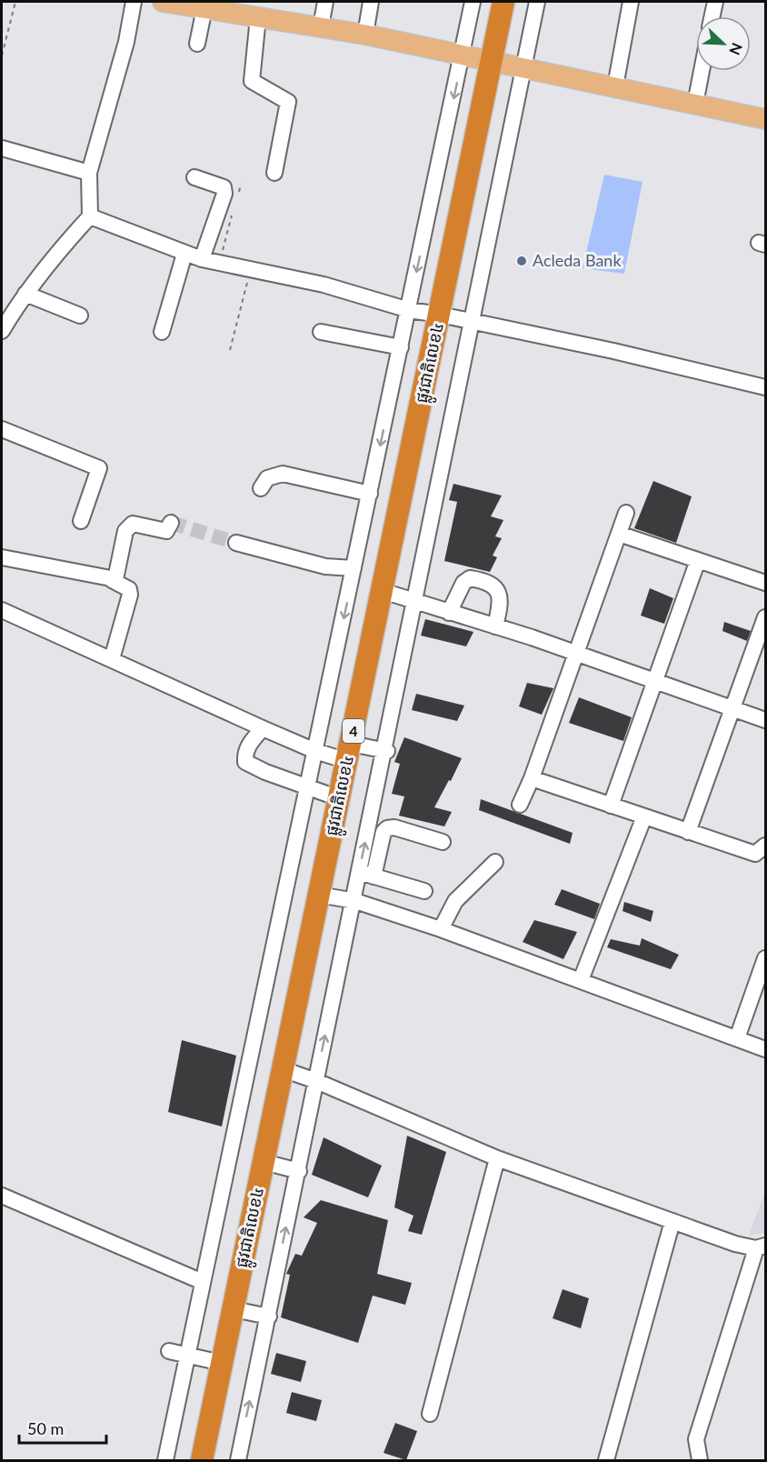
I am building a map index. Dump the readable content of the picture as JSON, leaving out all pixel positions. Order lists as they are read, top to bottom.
{
  "streets": {
    "highway": ["ផ្លូវជាតិលេខ៤", "4"]
  },
  "places": ["Acleda Bank"],
  "scale_bar": "50 m",
  "north": "bottom right"
}
